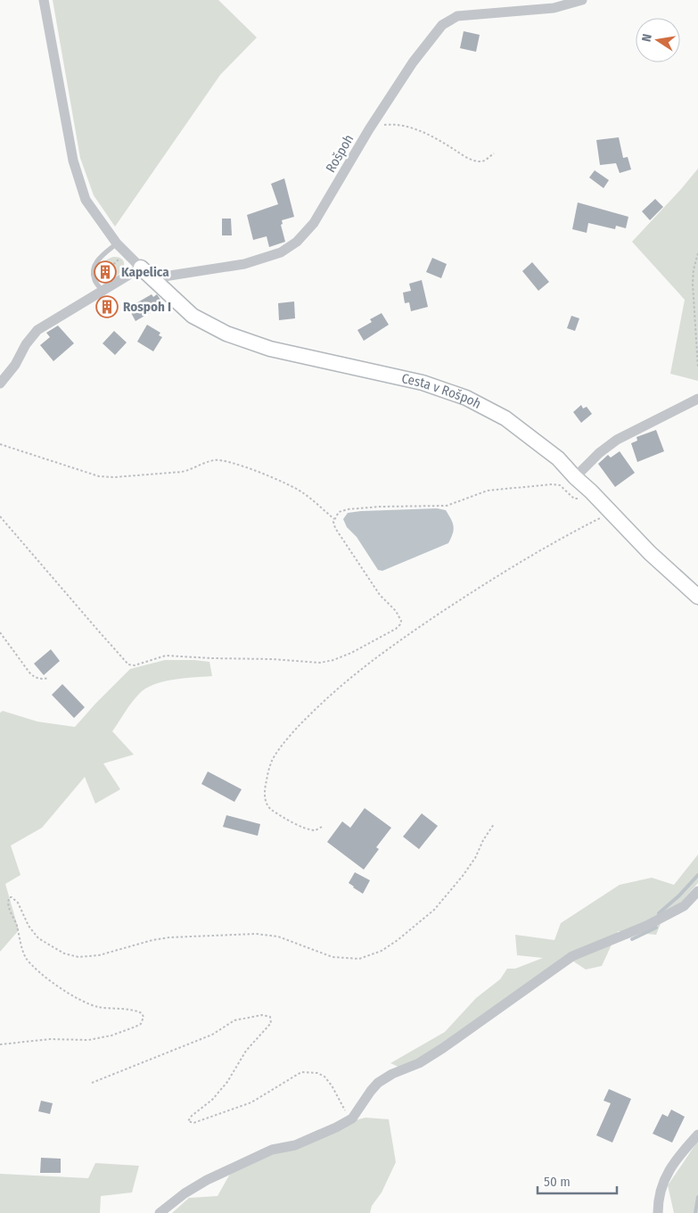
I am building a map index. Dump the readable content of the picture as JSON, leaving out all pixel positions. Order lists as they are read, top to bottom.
{
  "streets": {
    "street": ["Rošpoh", "Cesta v Rošpoh"]
  },
  "crossings": [
    ["Rošpoh", "Cesta v Rošpoh"]
  ],
  "places": {
    "building": ["Kapelica", "Rospoh I"]
  },
  "scale_bar": "50 m",
  "north": "left"
}
